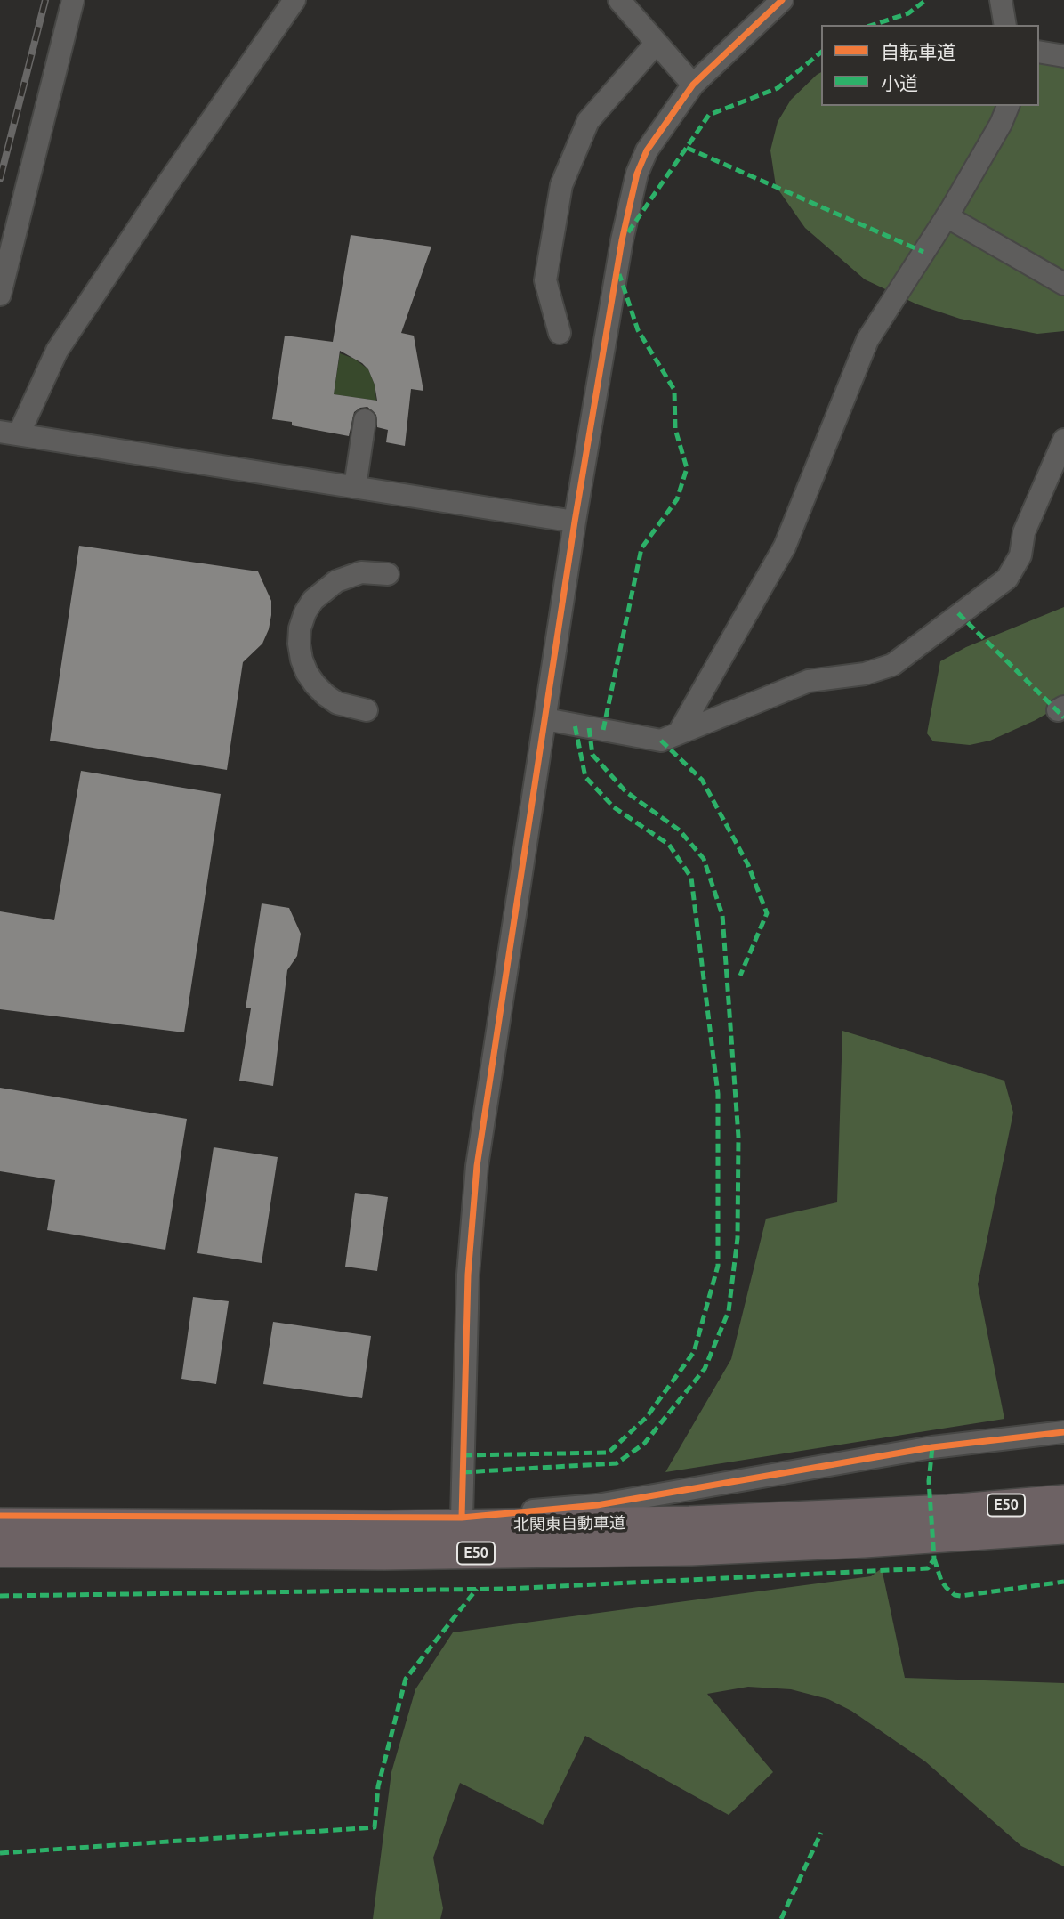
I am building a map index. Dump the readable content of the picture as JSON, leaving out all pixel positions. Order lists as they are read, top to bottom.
{
  "streets": {
    "highway": ["E50", "北関東自動車道"]
  },
  "legend": ["自転車道", "小道"]
}
